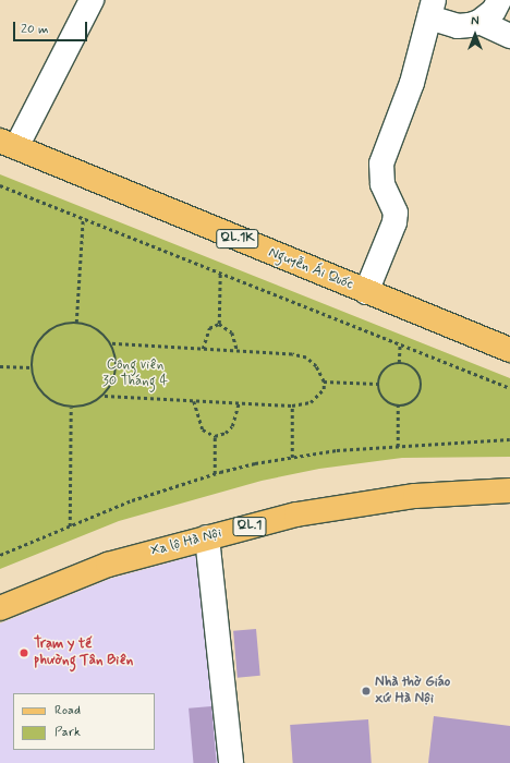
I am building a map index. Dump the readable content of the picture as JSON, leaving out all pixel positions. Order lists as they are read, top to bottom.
{
  "streets": {
    "main road": [
      "QL.1K",
      "Nguyễn Ái Quốc",
      "QL.1",
      "Xa lộ Hà Nội"
    ]
  },
  "parks": ["Công viên 30 Tháng 4"],
  "places": ["Trạm y tế phường Tân Biên", "Nhà thờ Giáo xứ Hà Nội"],
  "legend": ["Road", "Park"],
  "scale_bar": "20 m",
  "north": "top"
}
